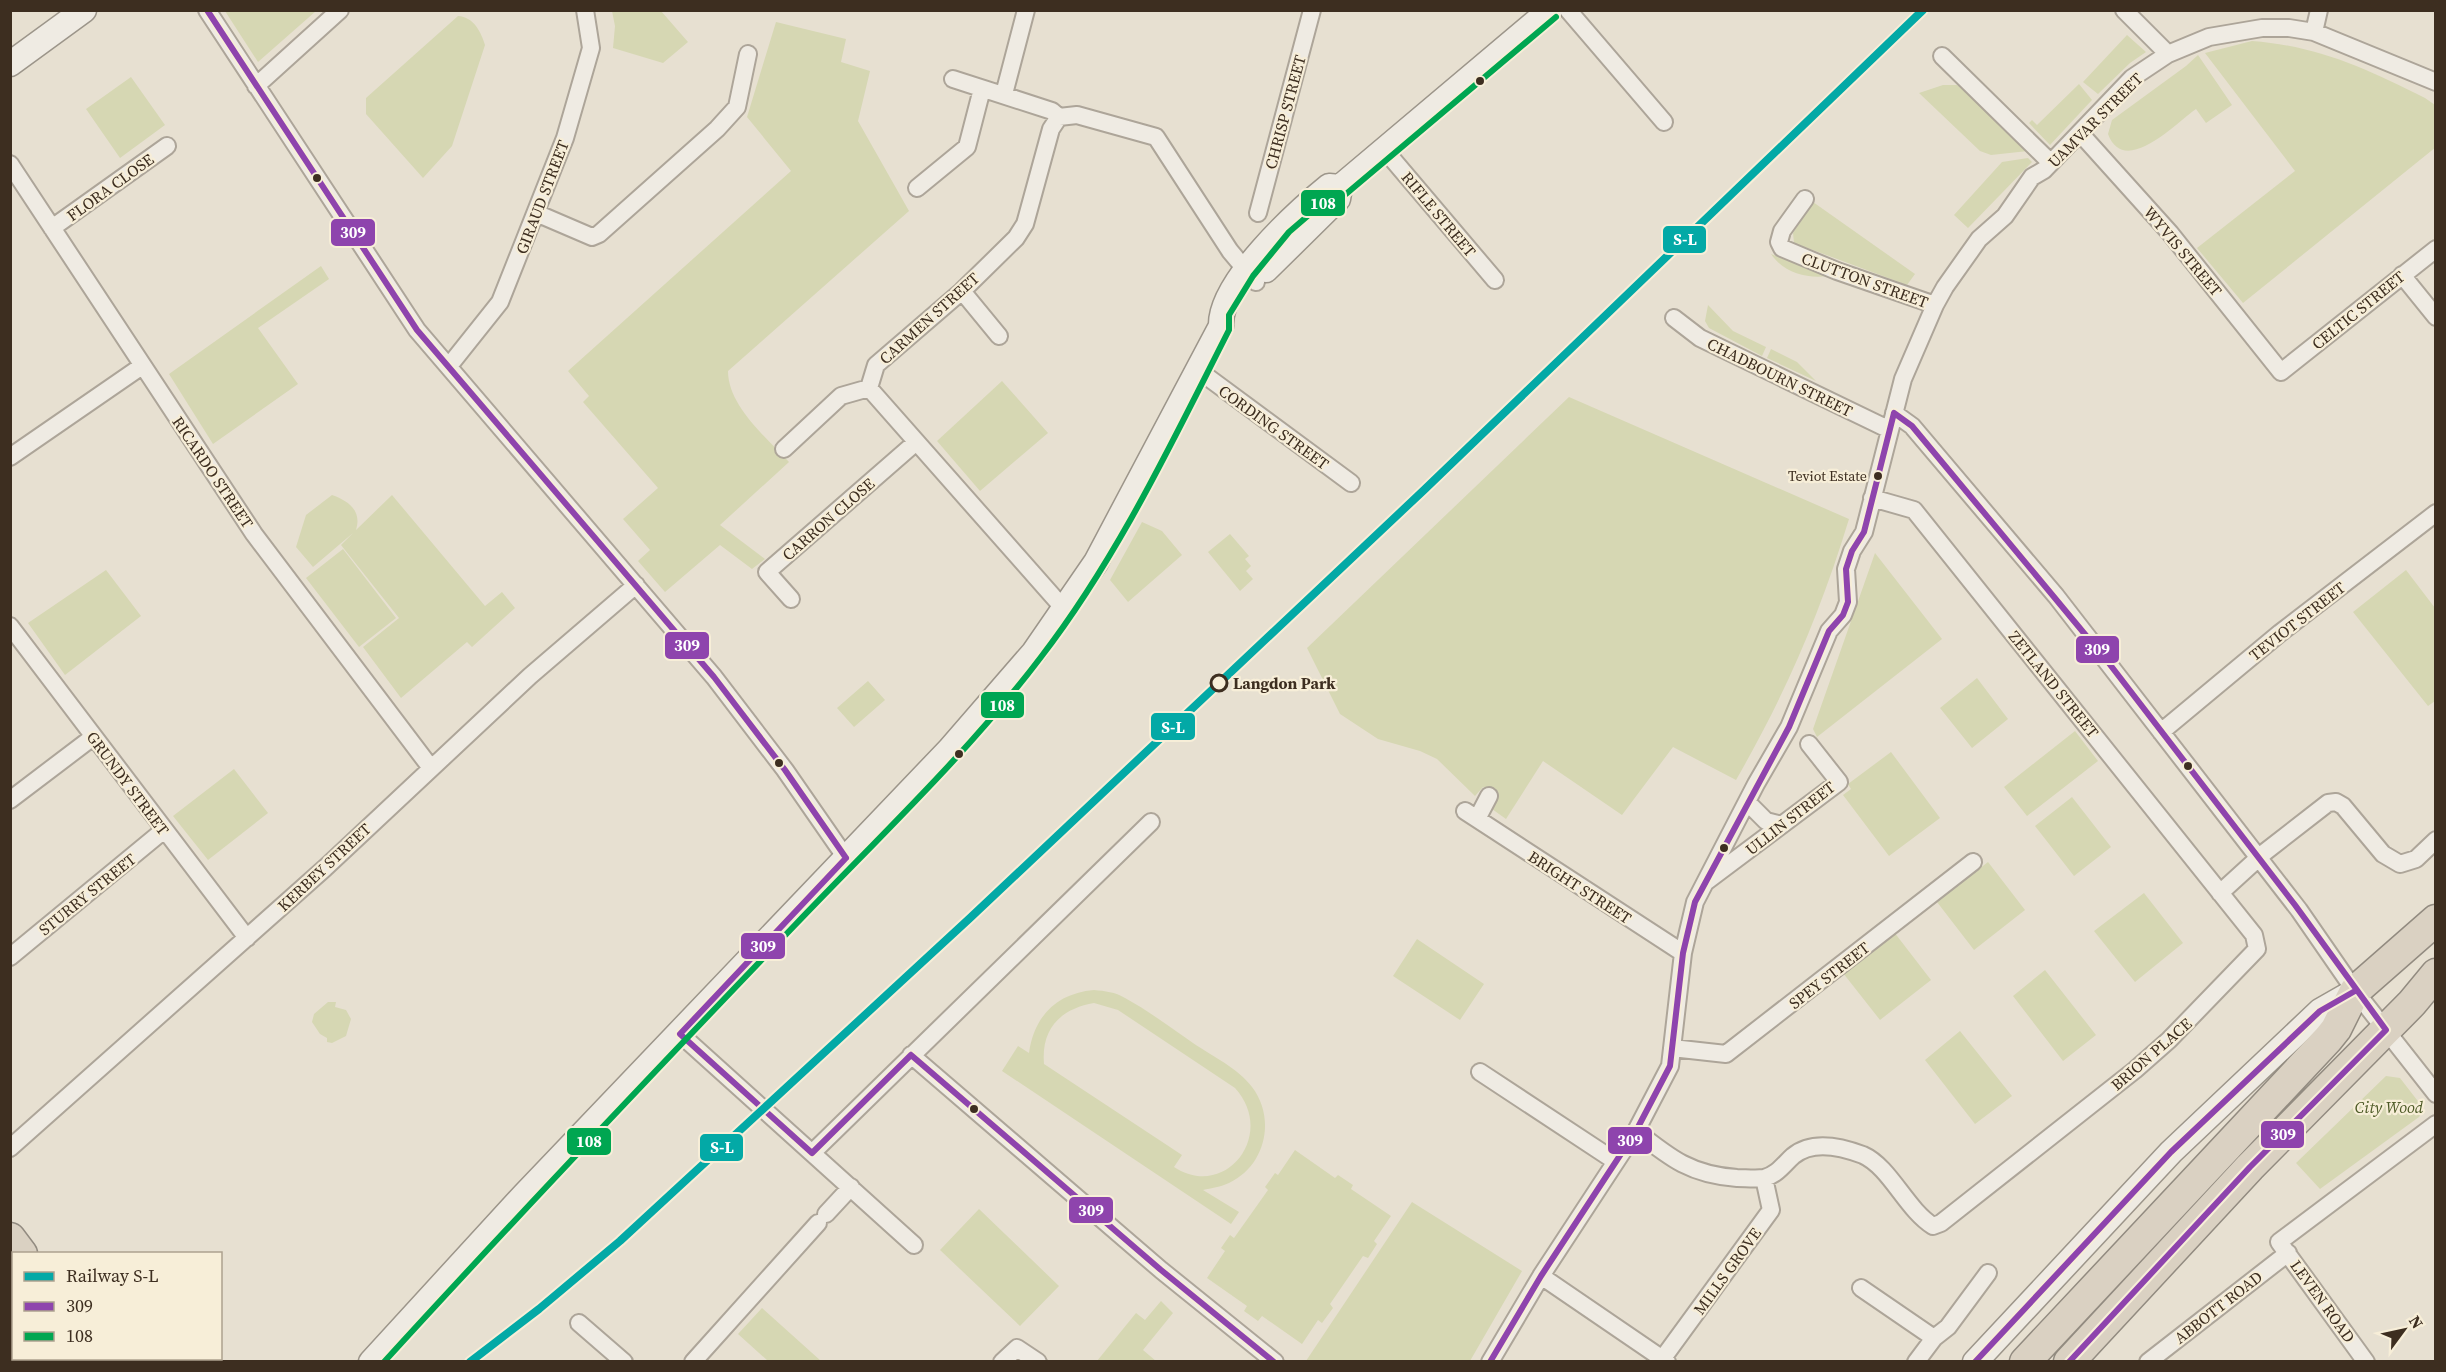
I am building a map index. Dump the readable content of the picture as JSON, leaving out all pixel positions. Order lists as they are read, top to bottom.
{
  "streets": {
    "street": [
      "CHRISP STREET",
      "UAMVAR STREET",
      "FLORA CLOSE",
      "GIRAUD STREET",
      "RIFLE STREET",
      "WYVIS STREET",
      "CLUTTON STREET",
      "CELTIC STREET",
      "CARMEN STREET",
      "CHADBOURN STREET",
      "CORDING STREET",
      "RICARDO STREET",
      "CARRON CLOSE",
      "TEVIOT STREET",
      "ZETLAND STREET",
      "GRUNDY STREET",
      "ULLIN STREET",
      "KERBEY STREET",
      "BRIGHT STREET",
      "STURRY STREET",
      "SPEY STREET",
      "BRION PLACE",
      "MILLS GROVE",
      "LEVEN ROAD",
      "ABBOTT ROAD"
    ]
  },
  "crossings": [
    ["UAMVAR STREET", "WYVIS STREET"],
    ["UAMVAR STREET", "CLUTTON STREET"],
    ["UAMVAR STREET", "CHADBOURN STREET"],
    ["UAMVAR STREET", "ZETLAND STREET"],
    ["UAMVAR STREET", "ULLIN STREET"],
    ["UAMVAR STREET", "BRIGHT STREET"],
    ["UAMVAR STREET", "SPEY STREET"],
    ["FLORA CLOSE", "RICARDO STREET"],
    ["WYVIS STREET", "CELTIC STREET"],
    ["RICARDO STREET", "KERBEY STREET"],
    ["ZETLAND STREET", "BRION PLACE"],
    ["GRUNDY STREET", "KERBEY STREET"],
    ["GRUNDY STREET", "STURRY STREET"],
    ["BRION PLACE", "MILLS GROVE"],
    ["LEVEN ROAD", "ABBOTT ROAD"]
  ],
  "parks": ["City Wood"],
  "places": ["Teviot Estate", "Langdon Park"],
  "lines": ["rail line S-L", "transit line 309", "transit line 108"],
  "legend": ["Railway S-L", "309", "108"],
  "north": "top right"
}
